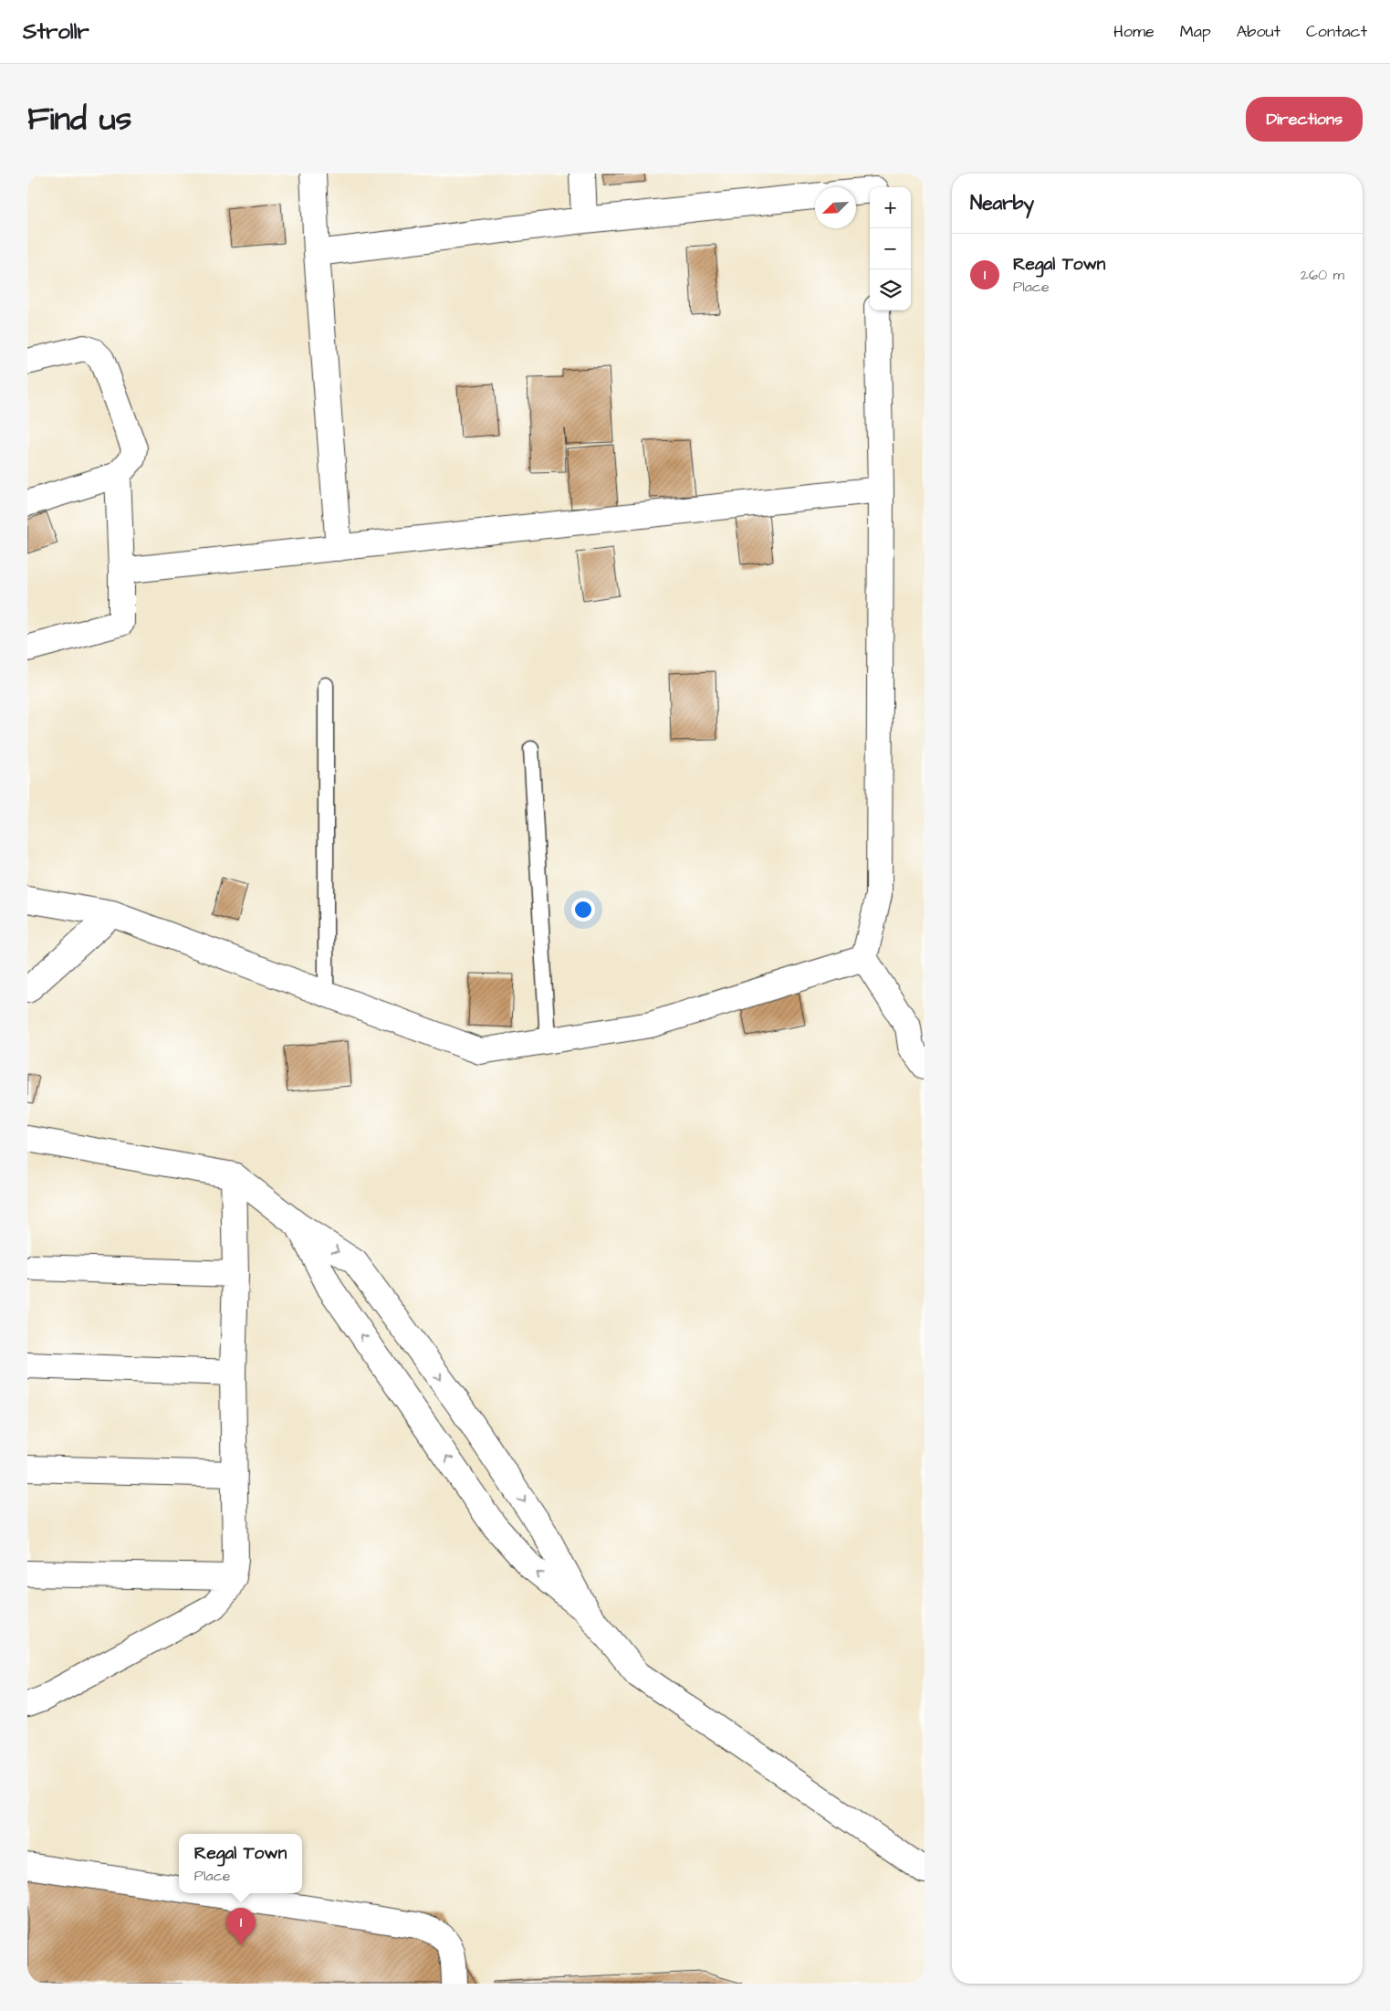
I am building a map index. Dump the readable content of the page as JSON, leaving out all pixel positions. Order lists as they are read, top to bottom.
{
  "north": "bottom left",
  "page": {
    "header": "Strollr",
    "nav": [
      "Home",
      "Map",
      "About",
      "Contact"
    ],
    "title": "Find us",
    "buttons": "Directions",
    "heading": "Nearby",
    "map_buttons": ["+", "−"],
    "list": [
      {
        "mark": "1",
        "name": "Regal Town",
        "note": "Place",
        "value": "260 m"
      }
    ],
    "popup": ["Regal Town", "Place"],
    "pins": "1"
  }
}
